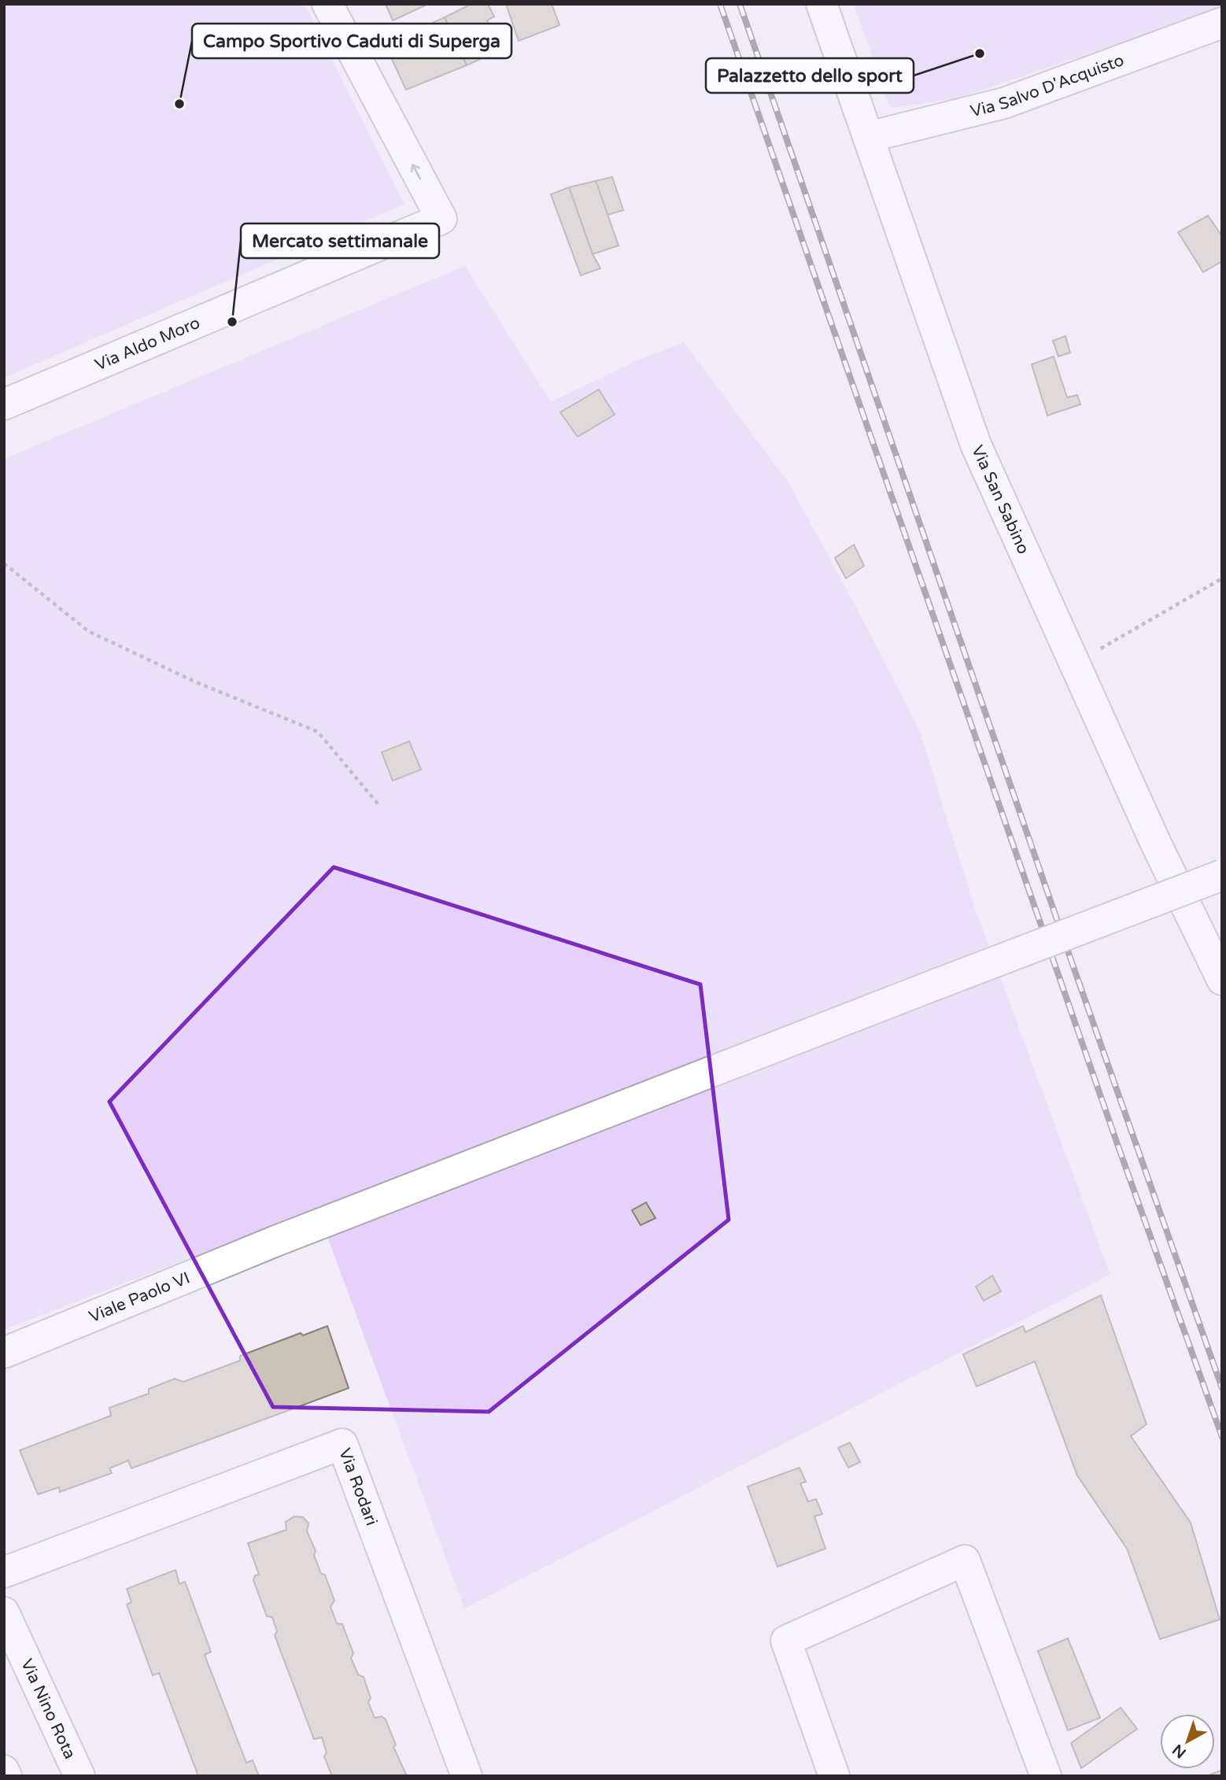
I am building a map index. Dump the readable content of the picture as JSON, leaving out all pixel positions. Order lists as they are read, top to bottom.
{
  "streets": {
    "street": [
      "Via Salvo D'Acquisto",
      "Via Aldo Moro",
      "Via San Sabino",
      "Viale Paolo VI",
      "Via Rodari",
      "Via Nino Rota"
    ]
  },
  "crossings": [
    ["Via Salvo D'Acquisto", "Via San Sabino"]
  ],
  "places": ["Palazzetto dello sport", "Campo Sportivo Caduti di Superga", "Mercato settimanale"],
  "north": "bottom left"
}
